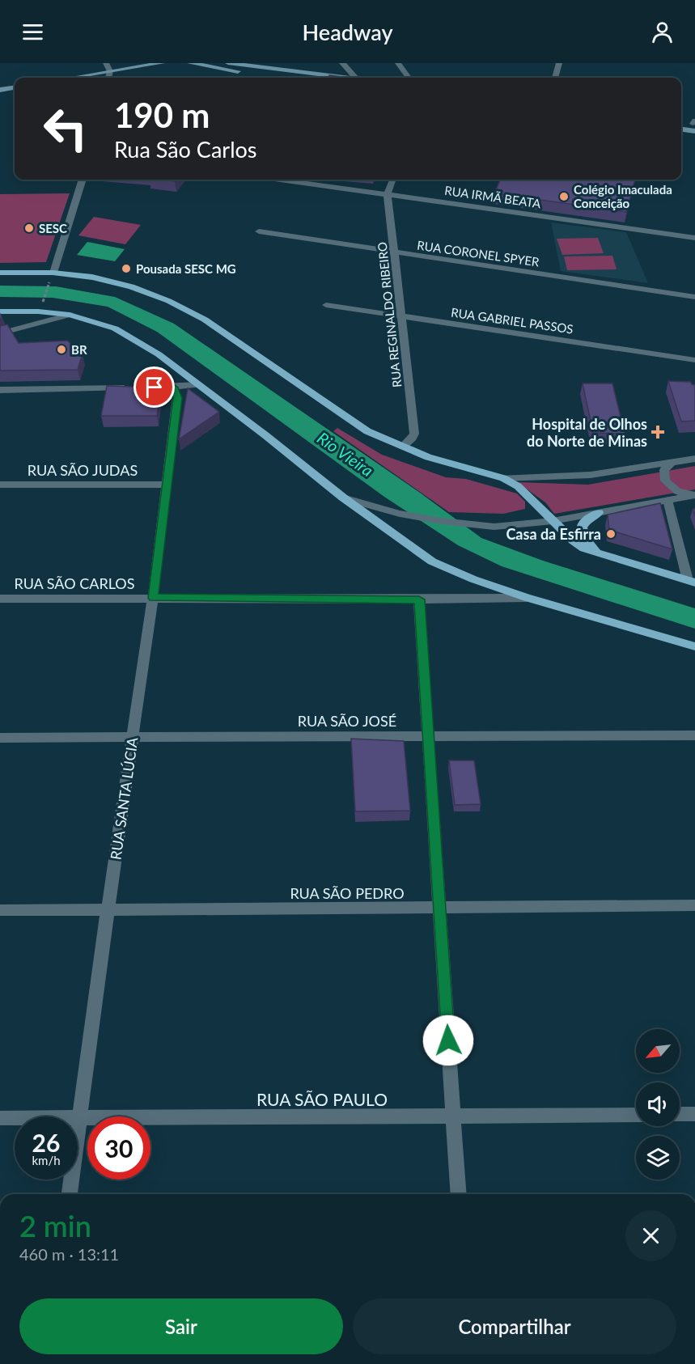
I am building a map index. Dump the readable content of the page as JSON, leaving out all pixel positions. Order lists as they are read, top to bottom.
{
  "streets": {
    "street": [
      "RUA IRMÃ BEATA",
      "RUA CORONEL SPYER",
      "RUA REGINALDO RIBEIRO",
      "RUA GABRIEL PASSOS",
      "RUA SÃO JUDAS",
      "RUA SÃO CARLOS",
      "RUA SÃO JOSÉ",
      "RUA SANTA LÚCIA",
      "RUA SÃO PEDRO",
      "RUA SÃO PAULO"
    ]
  },
  "crossings": [
    ["RUA IRMÃ BEATA", "RUA REGINALDO RIBEIRO"],
    ["RUA CORONEL SPYER", "RUA REGINALDO RIBEIRO"],
    ["RUA REGINALDO RIBEIRO", "RUA GABRIEL PASSOS"],
    ["RUA SÃO JUDAS", "RUA SANTA LÚCIA"],
    ["RUA SÃO CARLOS", "RUA SANTA LÚCIA"],
    ["RUA SÃO JOSÉ", "RUA SANTA LÚCIA"],
    ["RUA SANTA LÚCIA", "RUA SÃO PEDRO"],
    ["RUA SANTA LÚCIA", "RUA SÃO PAULO"]
  ],
  "water": ["Rio Vieira"],
  "places": {
    "other": [
      "Colégio Imaculada Conceição",
      "SESC",
      "Pousada SESC MG",
      "BR",
      "Casa da Esfirra"
    ],
    "health": ["Hospital de Olhos do Norte de Minas"]
  },
  "north": "bottom left",
  "page": {
    "header": "Headway",
    "turn": ["190 m", "Rua São Carlos"],
    "speed": "26 km/h",
    "limit": "30",
    "heading": ["2 min", "460 m · 13:11"],
    "buttons": ["Sair", "Compartilhar"]
  }
}
